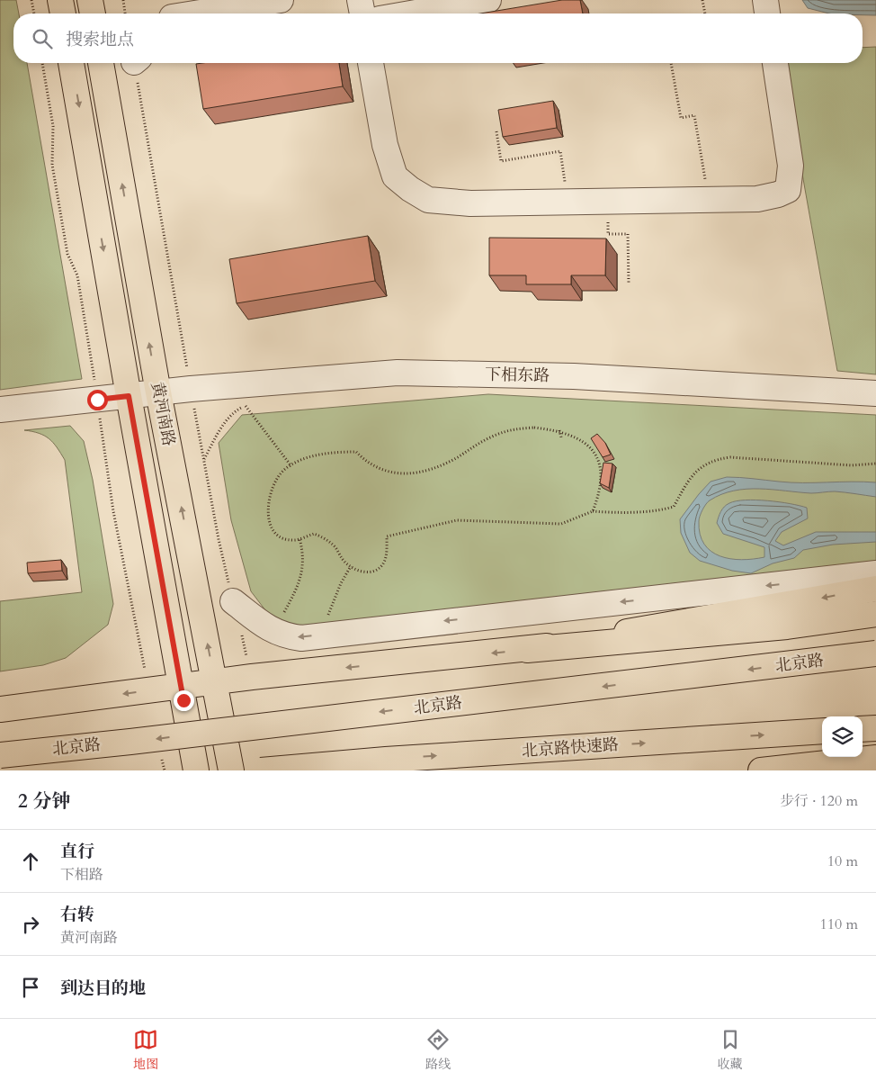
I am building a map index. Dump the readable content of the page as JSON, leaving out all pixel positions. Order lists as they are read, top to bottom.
{
  "streets": {
    "main road": ["黄河南路", "北京路", "北京路快速路"],
    "street": ["下相东路"]
  },
  "crossings": [
    ["下相东路", "黄河南路"]
  ],
  "page": {
    "search": "搜索地点",
    "heading": ["2 分钟", "步行 · 120 m"],
    "list": [
      ["直行", "下相路", "10 m"],
      ["右转", "黄河南路", "110 m"],
      "到达目的地"
    ],
    "nav": ["地图", "路线", "收藏"]
  }
}
